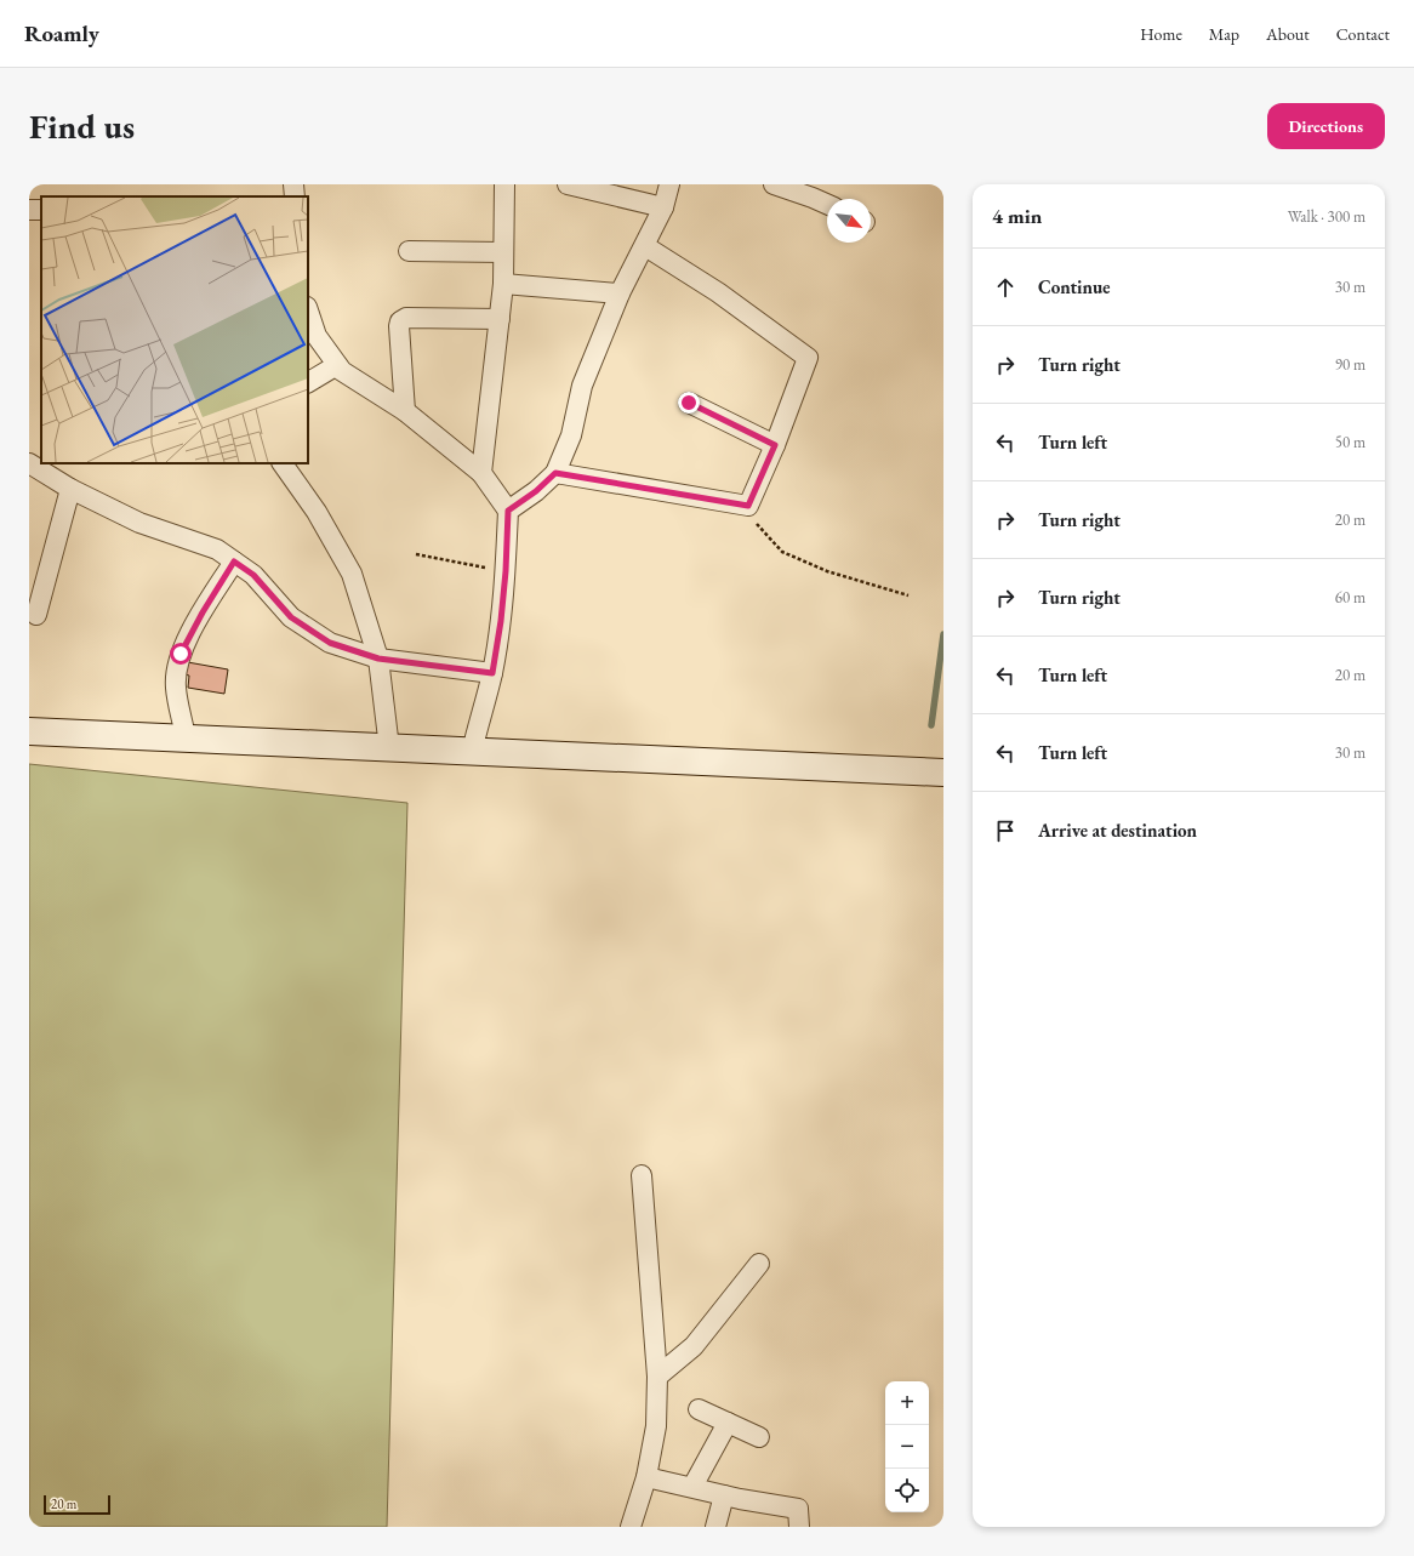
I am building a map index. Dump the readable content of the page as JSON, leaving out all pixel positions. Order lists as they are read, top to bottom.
{
  "scale_bar": "20 m",
  "north": "bottom right",
  "page": {
    "header": "Roamly",
    "nav": [
      "Home",
      "Map",
      "About",
      "Contact"
    ],
    "buttons": "Directions",
    "title": "Find us",
    "heading": ["4 min", "Walk · 300 m"],
    "list": [
      ["Continue", "30 m"],
      ["Turn right", "90 m"],
      ["Turn left", "50 m"],
      ["Turn right", "20 m"],
      ["Turn right", "60 m"],
      ["Turn left", "20 m"],
      ["Turn left", "30 m"],
      "Arrive at destination"
    ],
    "map_buttons": ["+", "−"],
    "scale": "20 m"
  }
}
